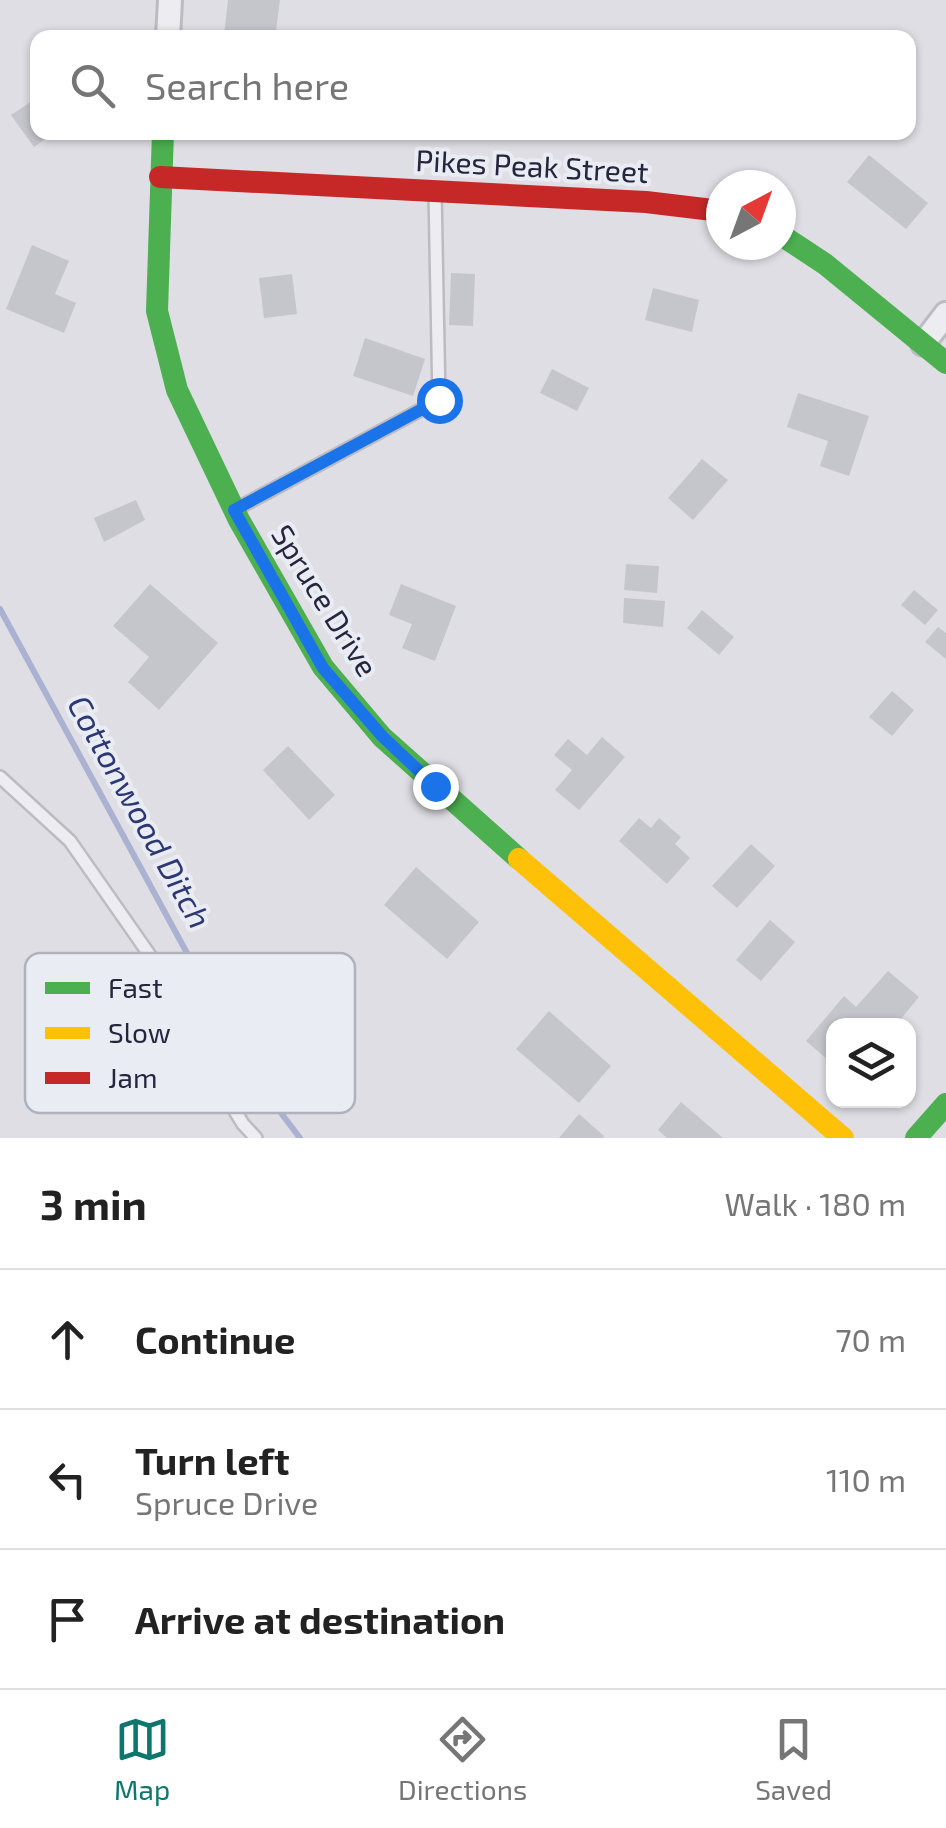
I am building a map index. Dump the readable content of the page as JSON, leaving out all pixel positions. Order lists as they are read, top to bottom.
{
  "streets": {
    "street": ["Pikes Peak Street", "Spruce Drive"]
  },
  "crossings": [
    ["Pikes Peak Street", "Spruce Drive"]
  ],
  "water": ["Cottonwood Ditch"],
  "legend": ["Fast", "Slow", "Jam"],
  "north": "top right",
  "page": {
    "search": "Search here",
    "heading": ["3 min", "Walk · 180 m"],
    "list": [
      ["Continue", "70 m"],
      ["Turn left", "Spruce Drive", "110 m"],
      "Arrive at destination"
    ],
    "nav": ["Map", "Directions", "Saved"]
  }
}
